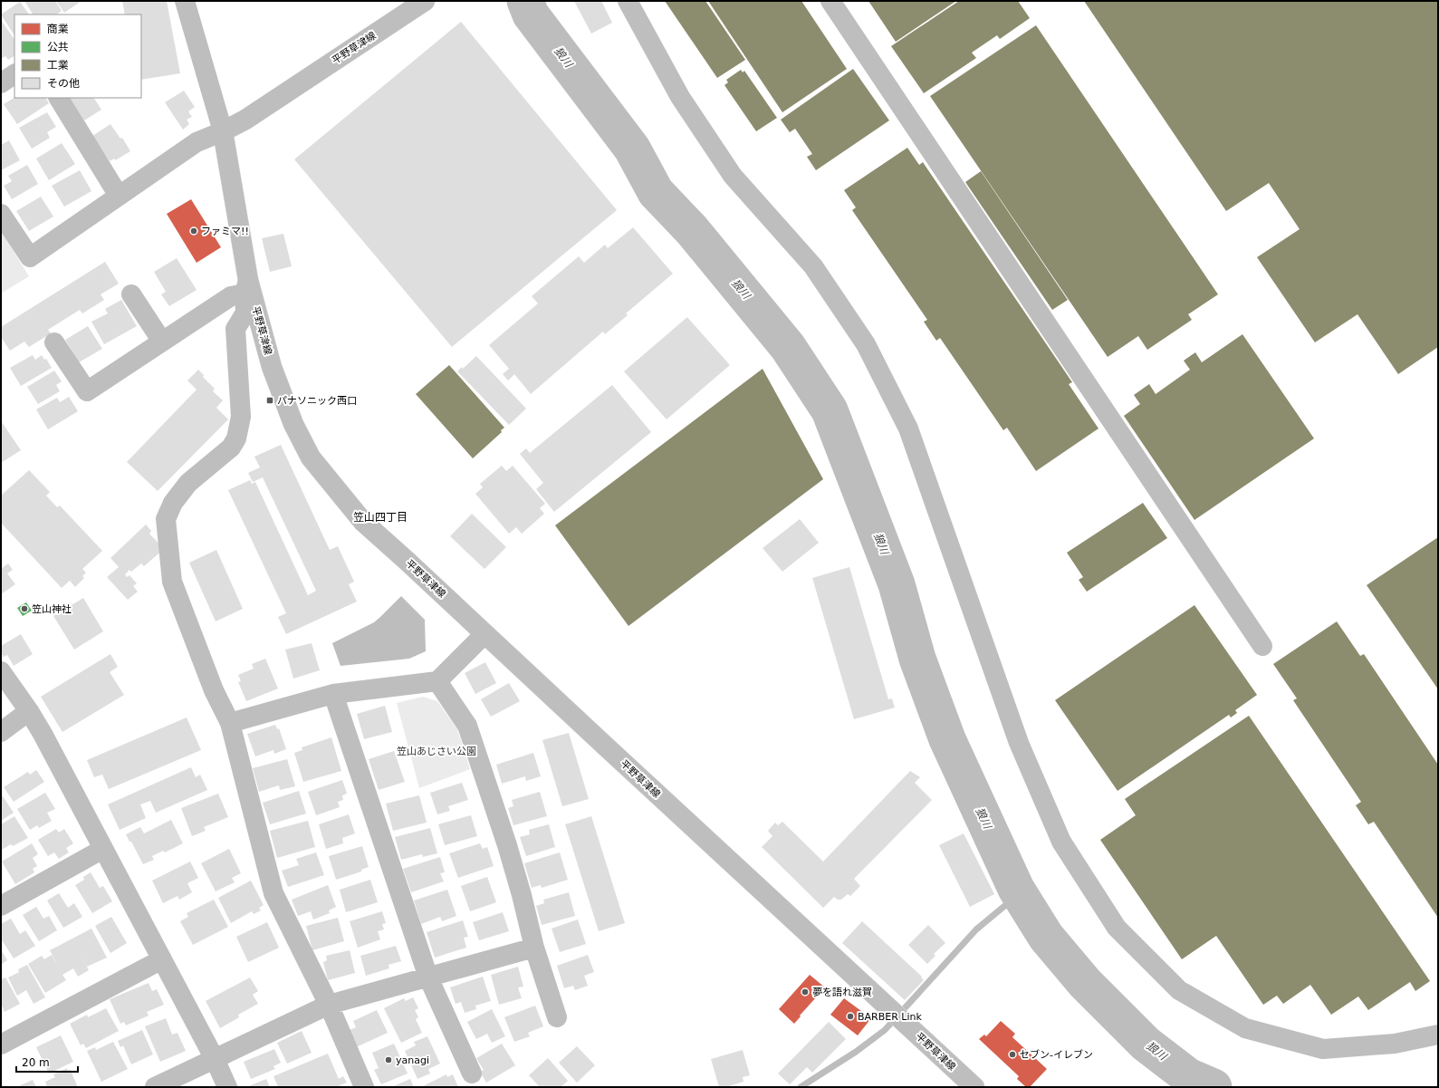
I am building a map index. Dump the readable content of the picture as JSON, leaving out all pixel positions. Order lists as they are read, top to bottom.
{
  "streets": {
    "street": ["平野草津線"]
  },
  "districts": ["笠山四丁目"],
  "water": ["狼川"],
  "parks": ["笠山あじさい公園"],
  "places": {
    "other": [
      "ファミマ!!",
      "笠山神社",
      "夢を語れ滋賀",
      "BARBER Link",
      "セブン-イレブン",
      "yanagi"
    ],
    "transit": ["パナソニック西口"]
  },
  "legend": [
    "商業",
    "公共",
    "工業",
    "その他"
  ],
  "scale_bar": "20 m"
}
